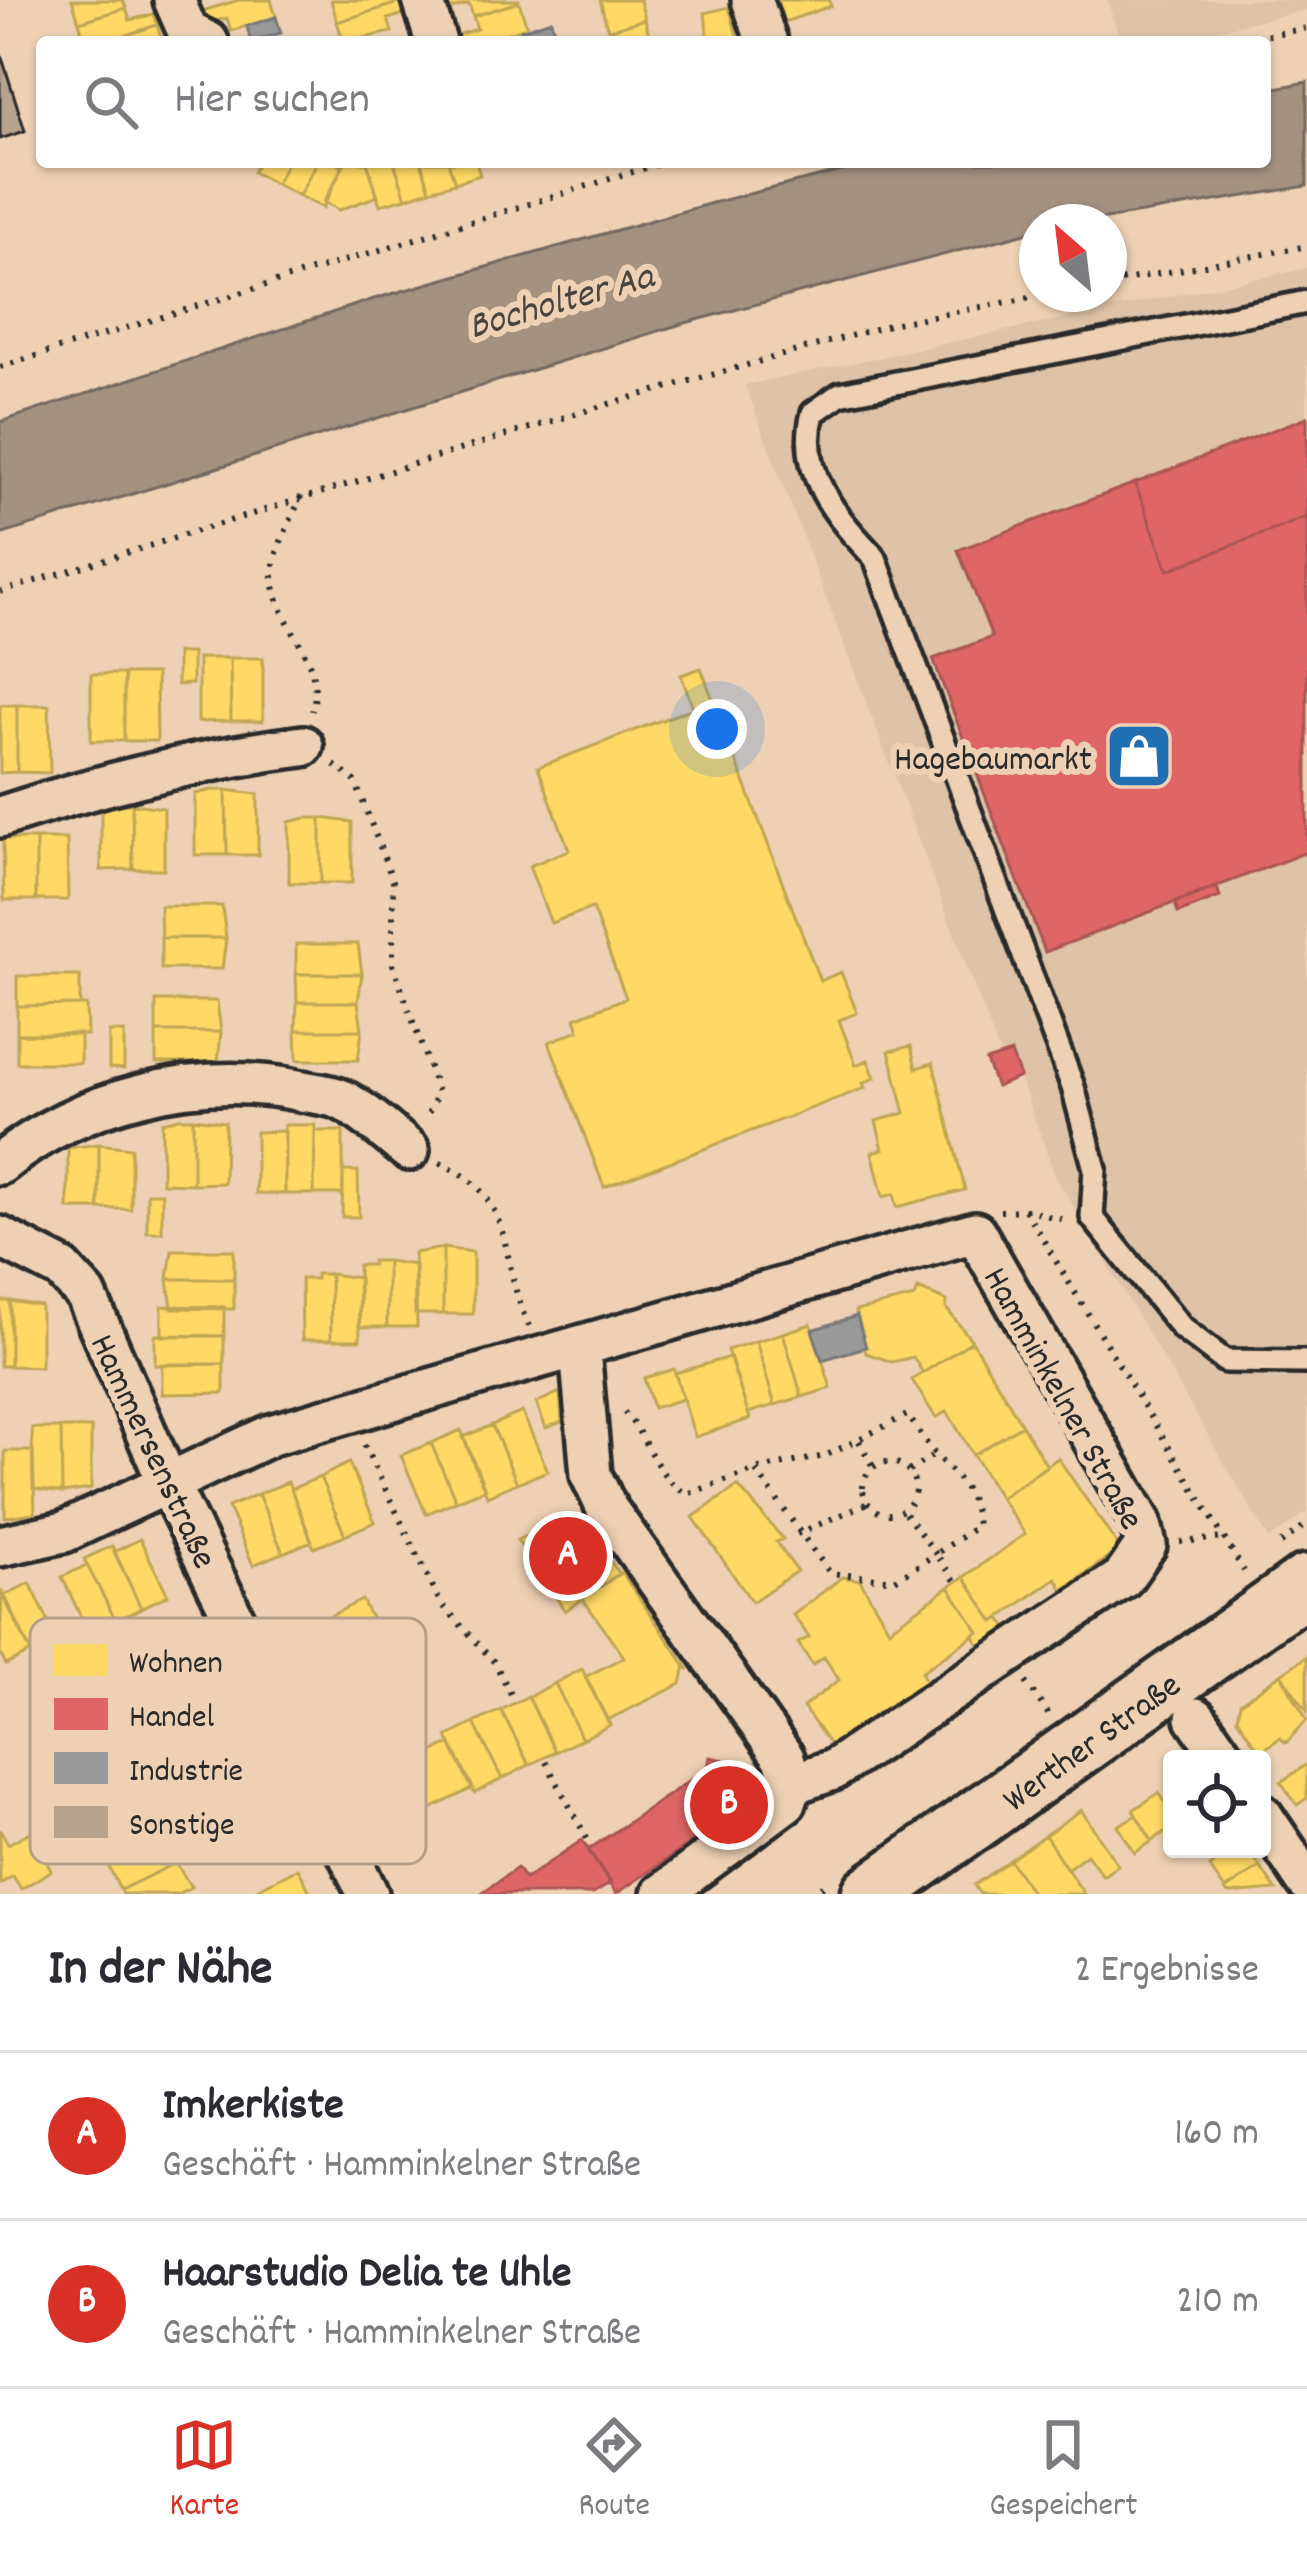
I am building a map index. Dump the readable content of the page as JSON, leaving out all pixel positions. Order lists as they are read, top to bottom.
{
  "streets": {
    "main road": ["Werther Straße"],
    "street": ["Hamminkelner Straße", "Hammersenstraße"]
  },
  "crossings": [
    ["Hamminkelner Straße", "Hammersenstraße"]
  ],
  "water": ["Bocholter Aa"],
  "places": {
    "shop": ["Hagebaumarkt"]
  },
  "legend": [
    "Wohnen",
    "Handel",
    "Industrie",
    "Sonstige"
  ],
  "north": "top left",
  "page": {
    "search": "Hier suchen",
    "pins": ["A", "B"],
    "heading": ["In der Nähe", "2 Ergebnisse"],
    "list": [
      {
        "mark": "A",
        "name": "Imkerkiste",
        "note": "Geschäft · Hamminkelner Straße",
        "value": "160 m"
      },
      {
        "mark": "B",
        "name": "Haarstudio Delia te Uhle",
        "note": "Geschäft · Hamminkelner Straße",
        "value": "210 m"
      }
    ],
    "nav": ["Karte", "Route", "Gespeichert"]
  }
}
